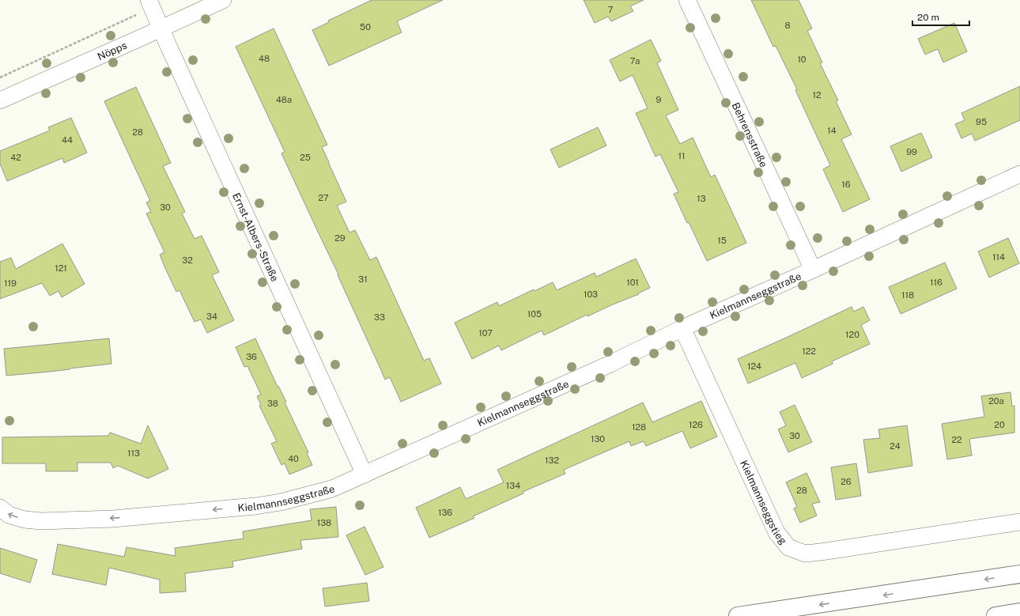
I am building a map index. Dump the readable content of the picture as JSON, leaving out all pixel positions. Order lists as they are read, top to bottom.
{
  "streets": {
    "street": [
      "Nöpps",
      "Behrensstraße",
      "Ernst-Albers-Straße",
      "Kielmannseggstraße",
      "Kielmannseggstieg"
    ]
  },
  "crossings": [
    ["Nöpps", "Ernst-Albers-Straße"],
    ["Behrensstraße", "Kielmannseggstraße"],
    ["Ernst-Albers-Straße", "Kielmannseggstraße"],
    ["Kielmannseggstraße", "Kielmannseggstieg"]
  ],
  "house_numbers": [
    "7",
    "8",
    "50",
    "48",
    "10",
    "7a",
    "12",
    "48a",
    "9",
    "95",
    "14",
    "28",
    "44",
    "99",
    "11",
    "42",
    "25",
    "16",
    "27",
    "13",
    "30",
    "29",
    "15",
    "114",
    "32",
    "121",
    "31",
    "101",
    "116",
    "119",
    "103",
    "118",
    "105",
    "34",
    "33",
    "107",
    "120",
    "122",
    "36",
    "124",
    "20a",
    "38",
    "126",
    "20",
    "128",
    "30",
    "130",
    "22",
    "24",
    "113",
    "40",
    "132",
    "26",
    "134",
    "28",
    "136",
    "138"
  ],
  "scale_bar": "20 m"
}
